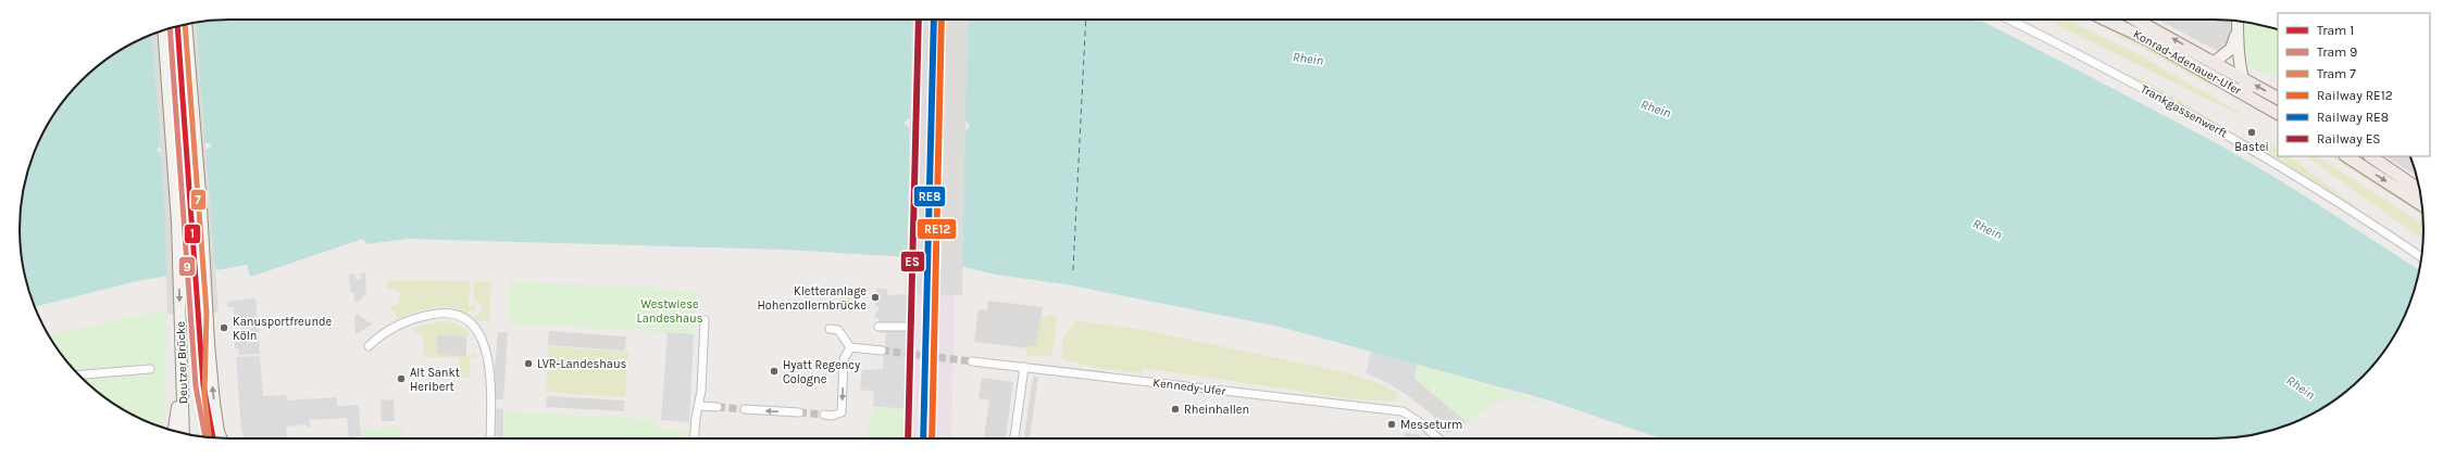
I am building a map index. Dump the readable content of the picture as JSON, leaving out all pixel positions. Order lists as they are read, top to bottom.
{
  "streets": {
    "main road": ["Konrad-Adenauer-Ufer", "Deutzer Brücke"],
    "street": ["Trankgassenwerft", "Kennedy-Ufer"]
  },
  "water": ["Rhein"],
  "parks": ["Westwiese Landeshaus"],
  "places": [
    "Bastei",
    "Kletteranlage Hohenzollernbrücke",
    "Kanusportfreunde Köln",
    "LVR-Landeshaus",
    "Hyatt Regency Cologne",
    "Alt Sankt Heribert",
    "Rheinhallen",
    "Messeturm"
  ],
  "lines": [
    "rail line RE12",
    "rail line RE8",
    "rail line ES",
    "tram line 7",
    "tram line 1",
    "tram line 9"
  ],
  "legend": [
    "Tram 1",
    "Tram 9",
    "Tram 7",
    "Railway RE12",
    "Railway RE8",
    "Railway ES"
  ]
}
